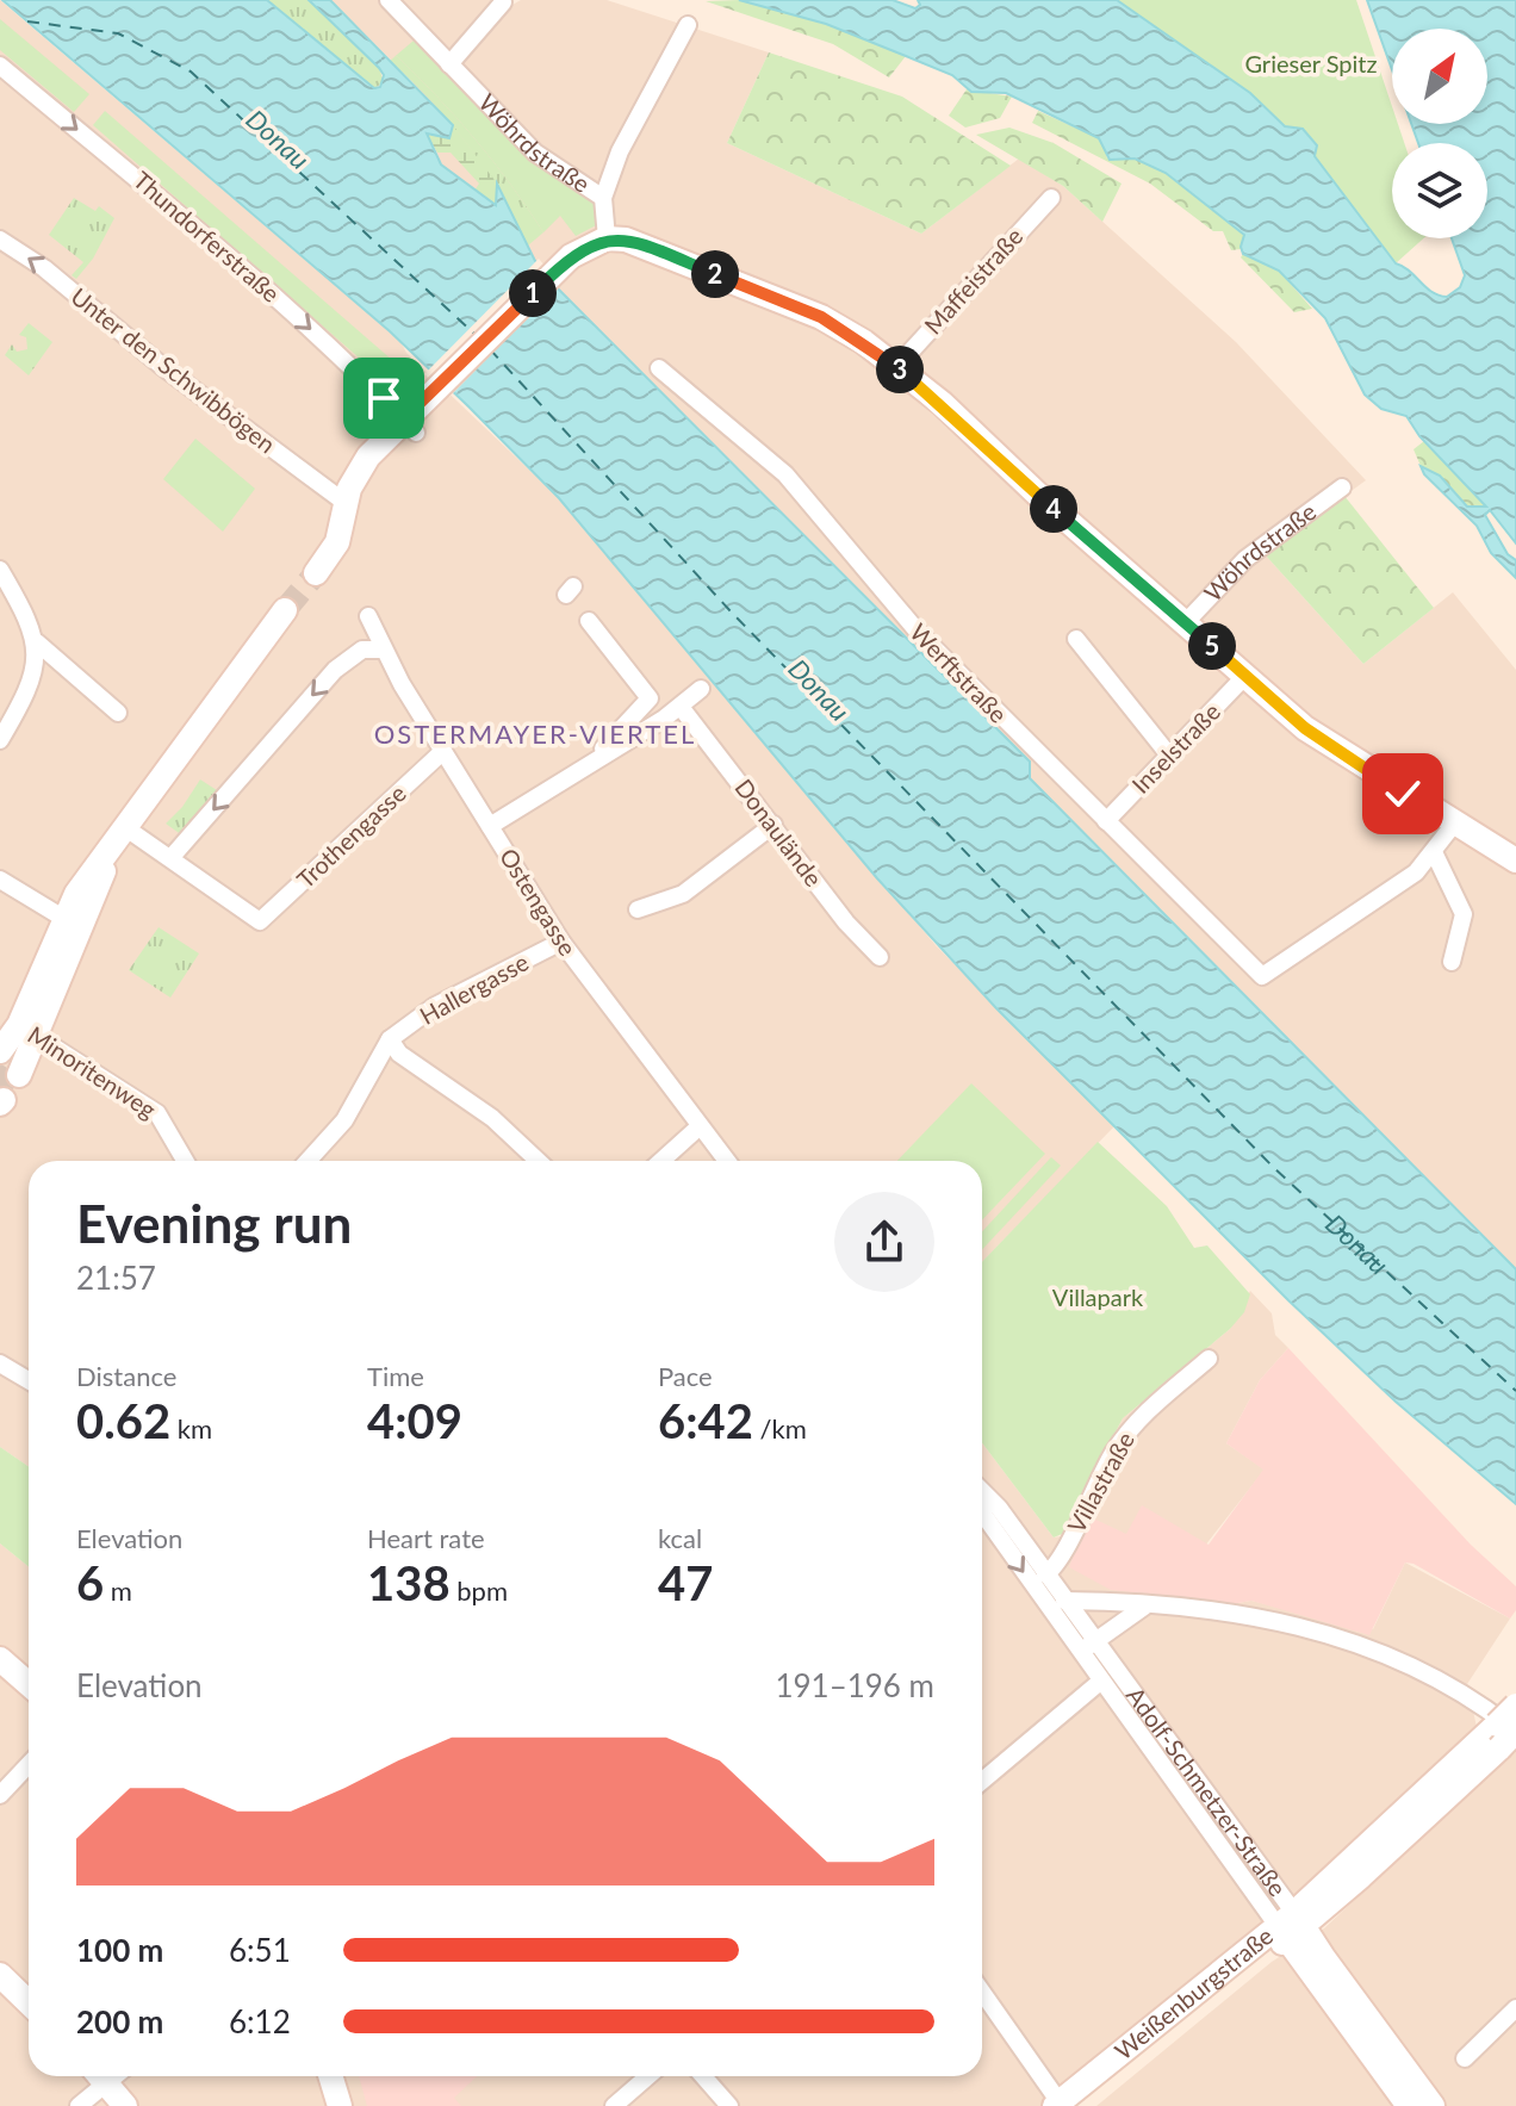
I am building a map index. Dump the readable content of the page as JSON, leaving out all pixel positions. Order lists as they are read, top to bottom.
{
  "streets": {
    "street": [
      "Wöhrdstraße",
      "Thundorferstraße",
      "Maffeistraße",
      "Unter den Schwibbögen",
      "Werftstraße",
      "Inselstraße",
      "Donaulände",
      "Trothengasse",
      "Ostengasse",
      "Hallergasse",
      "Minoritenweg",
      "Villastraße",
      "Adolf-Schmetzer-Straße",
      "Weißenburgstraße"
    ]
  },
  "crossings": [
    ["Wöhrdstraße", "Maffeistraße"],
    ["Wöhrdstraße", "Inselstraße"],
    ["Werftstraße", "Inselstraße"],
    ["Trothengasse", "Ostengasse"],
    ["Ostengasse", "Hallergasse"],
    ["Villastraße", "Adolf-Schmetzer-Straße"],
    ["Adolf-Schmetzer-Straße", "Weißenburgstraße"]
  ],
  "one_way": ["Thundorferstraße", "Unter den Schwibbögen"],
  "districts": ["OSTERMAYER-VIERTEL"],
  "water": ["Donau"],
  "parks": ["Grieser Spitz", "Villapark"],
  "north": "top right",
  "page": {
    "pins": [
      "2",
      "1",
      "3",
      "4",
      "5"
    ],
    "heading": ["Evening run", "21:57"],
    "stats": [
      ["Distance", "0.62 km"],
      ["Time", "4:09"],
      ["Pace", "6:42 /km"],
      ["Elevation", "6 m"],
      ["Heart rate", "138 bpm"],
      ["kcal", "47"]
    ],
    "chart": ["Elevation", "191–196 m"],
    "list": [
      {
        "name": "100 m",
        "note": "6:51"
      },
      {
        "name": "200 m",
        "note": "6:12"
      }
    ]
  }
}
